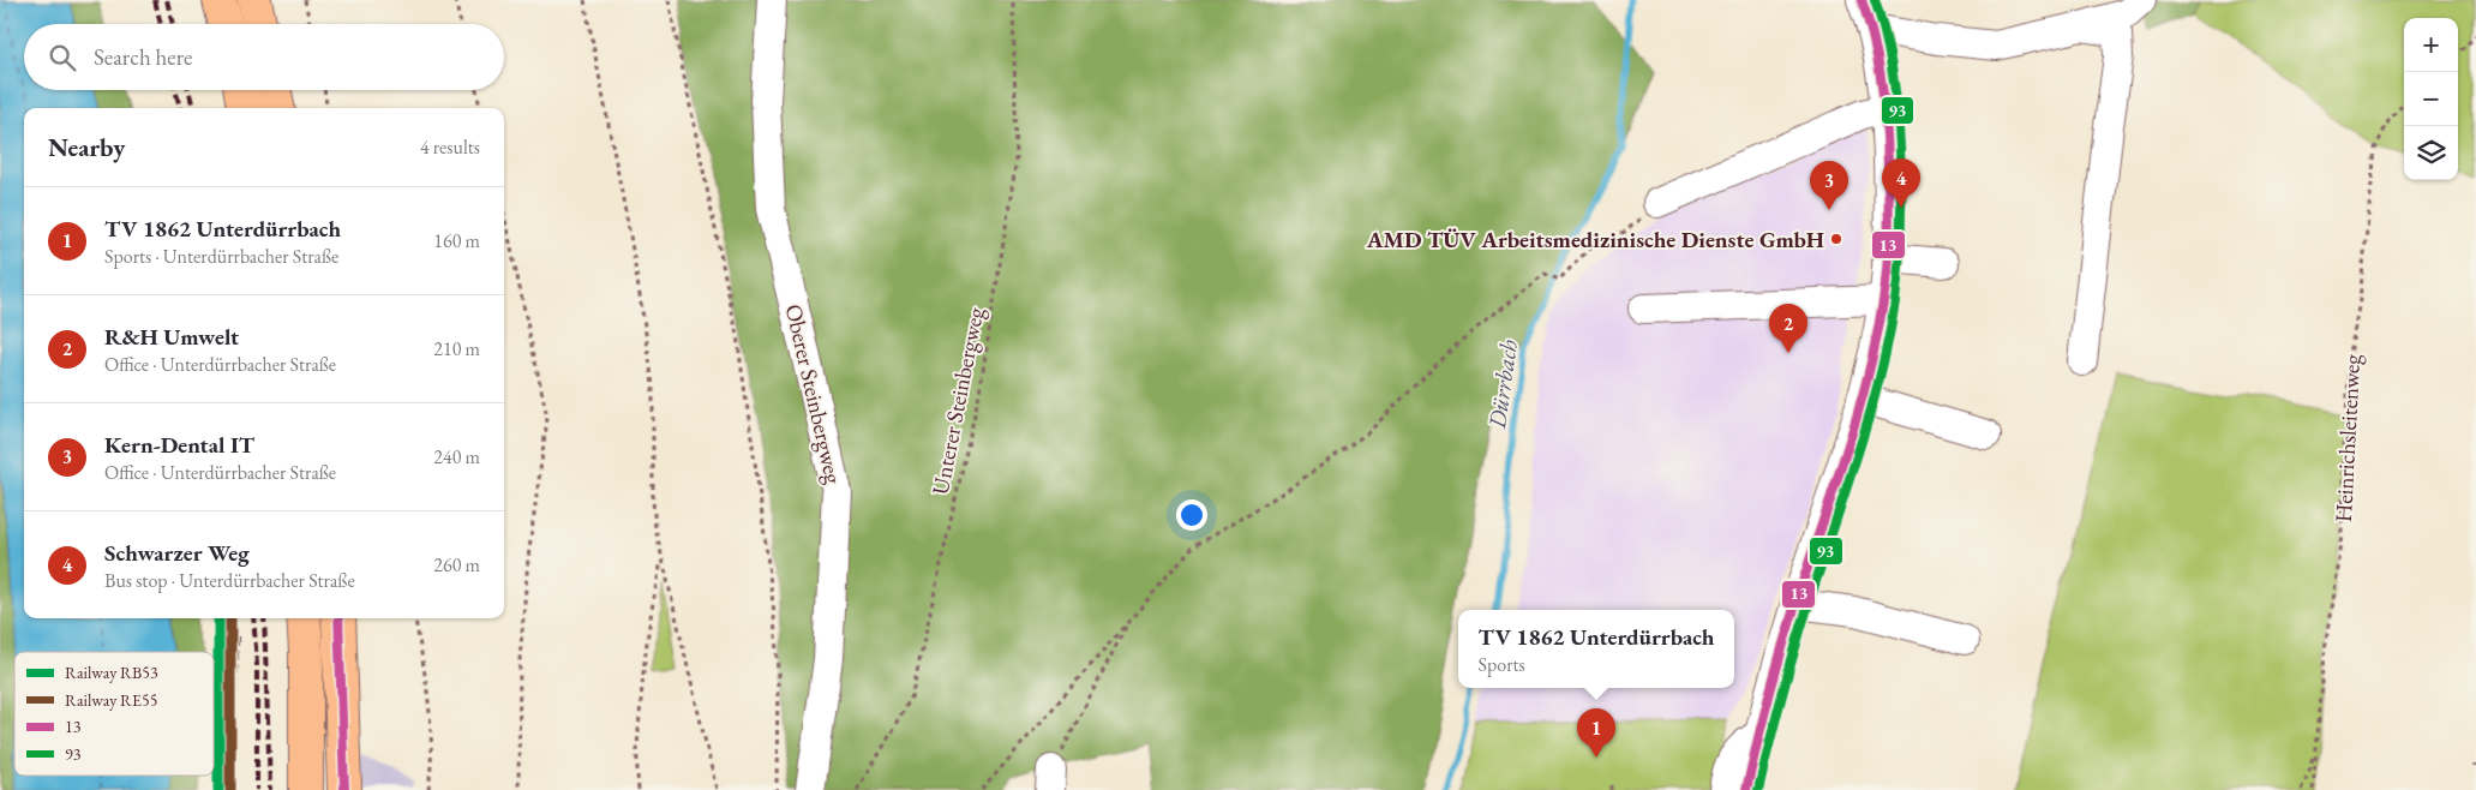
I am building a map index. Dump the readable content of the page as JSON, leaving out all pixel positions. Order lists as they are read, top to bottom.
{
  "streets": {
    "street": ["Oberer Steinbergweg"],
    "path": ["Unterer Steinbergweg", "Heinrichsleitenweg"]
  },
  "water": ["Dürrbach"],
  "places": ["AMD TÜV Arbeitsmedizinische Dienste GmbH"],
  "lines": [
    "transit line 13",
    "transit line 93",
    "rail line RB53",
    "rail line RE55"
  ],
  "legend": [
    "Railway RB53",
    "Railway RE55",
    "13",
    "93"
  ],
  "page": {
    "map_buttons": ["+", "−"],
    "search": "Search here",
    "heading": ["Nearby", "4 results"],
    "pins": [
      "4",
      "3",
      "2",
      "1"
    ],
    "list": [
      {
        "mark": "1",
        "name": "TV 1862 Unterdürrbach",
        "note": "Sports · Unterdürrbacher Straße",
        "value": "160 m"
      },
      {
        "mark": "2",
        "name": "R&H Umwelt",
        "note": "Office · Unterdürrbacher Straße",
        "value": "210 m"
      },
      {
        "mark": "3",
        "name": "Kern-Dental IT",
        "note": "Office · Unterdürrbacher Straße",
        "value": "240 m"
      },
      {
        "mark": "4",
        "name": "Schwarzer Weg",
        "note": "Bus stop · Unterdürrbacher Straße",
        "value": "260 m"
      }
    ],
    "popup": ["TV 1862 Unterdürrbach", "Sports"]
  }
}
